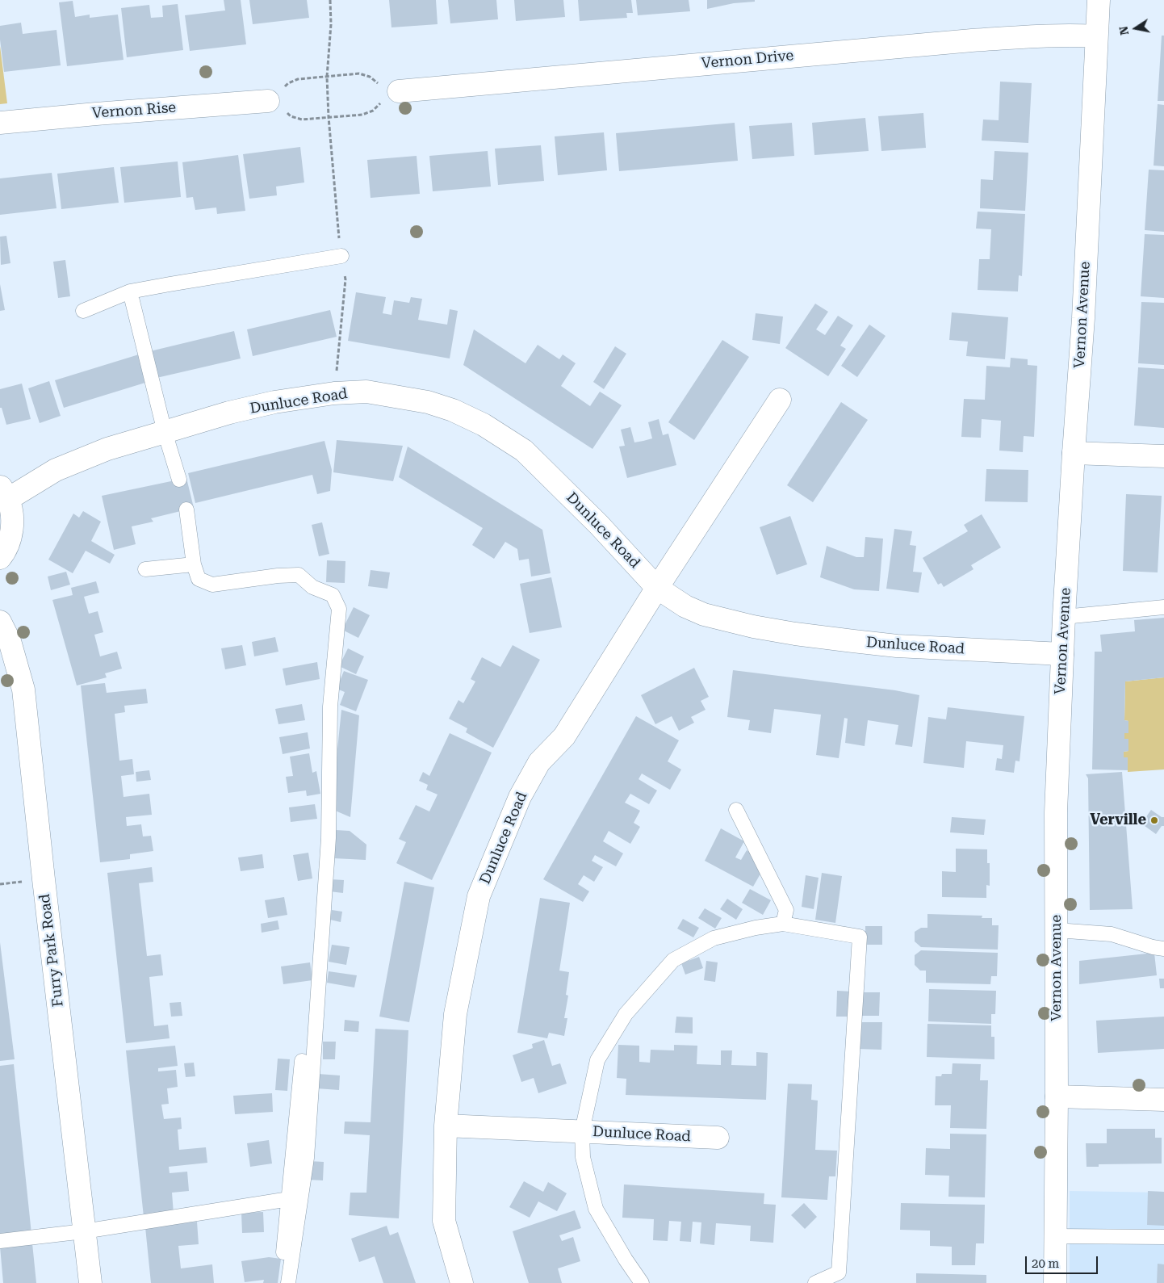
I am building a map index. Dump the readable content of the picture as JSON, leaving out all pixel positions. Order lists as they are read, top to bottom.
{
  "streets": {
    "street": [
      "Vernon Drive",
      "Vernon Rise",
      "Vernon Avenue",
      "Dunluce Road",
      "Furry Park Road"
    ]
  },
  "crossings": [
    ["Vernon Drive", "Vernon Avenue"],
    ["Vernon Avenue", "Dunluce Road"]
  ],
  "places": ["Verville"],
  "scale_bar": "20 m",
  "north": "left"
}
